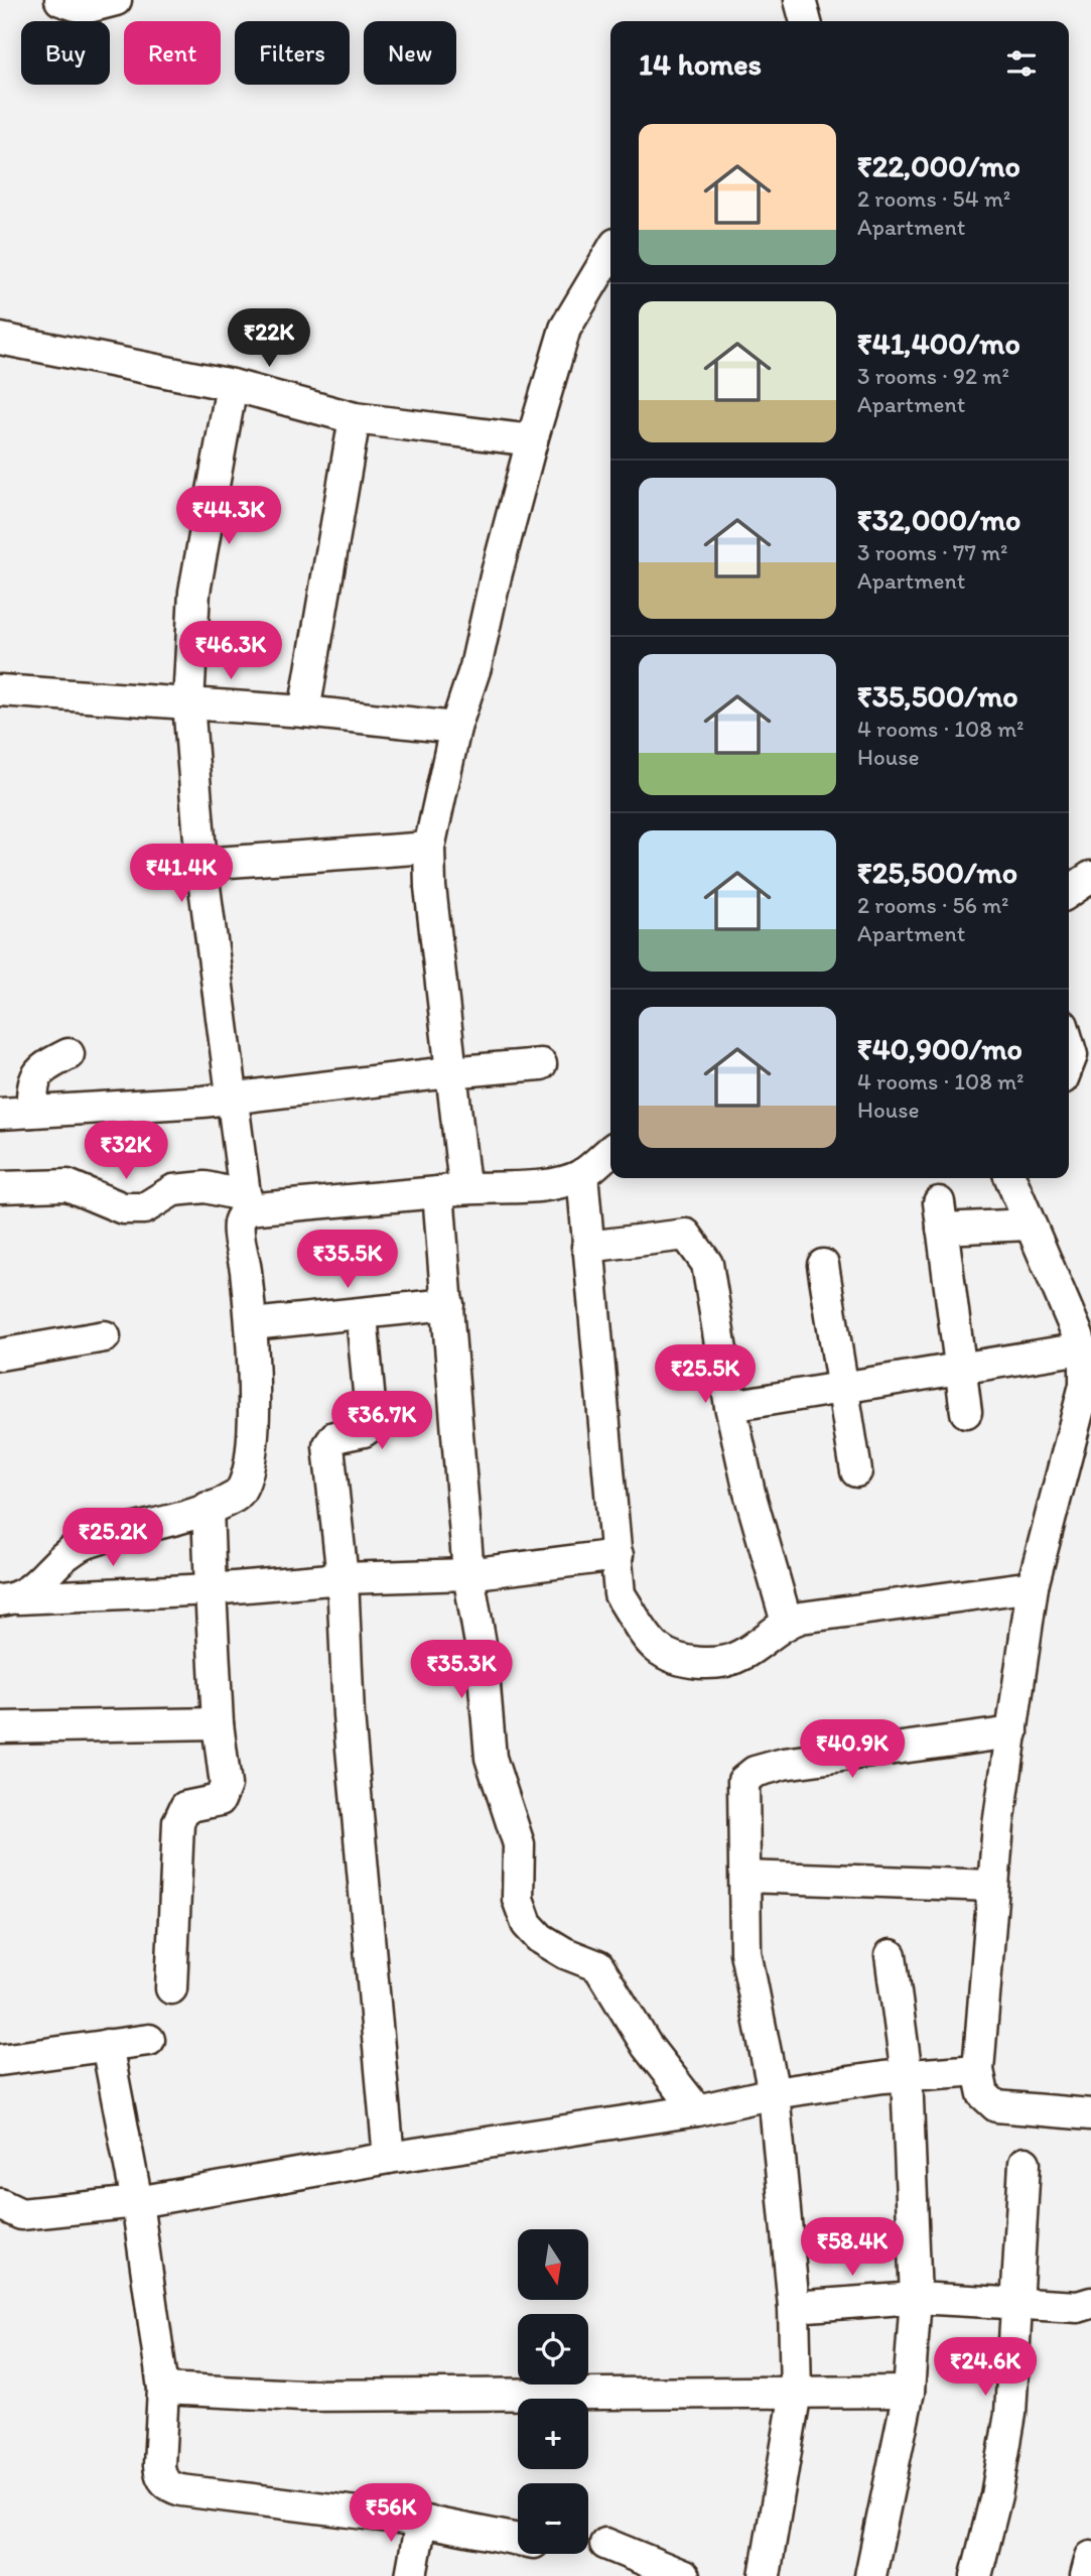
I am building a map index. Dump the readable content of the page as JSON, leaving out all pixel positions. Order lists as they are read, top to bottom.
{
  "north": "bottom",
  "page": {
    "chip": [
      "Buy",
      "Rent",
      "Filters",
      "New"
    ],
    "heading": "14 homes",
    "list": [
      {
        "name": "₹22,000/mo",
        "note": "2 rooms · 54 m² · Apartment"
      },
      {
        "name": "₹41,400/mo",
        "note": "3 rooms · 92 m² · Apartment"
      },
      {
        "name": "₹32,000/mo",
        "note": "3 rooms · 77 m² · Apartment"
      },
      {
        "name": "₹35,500/mo",
        "note": "4 rooms · 108 m² · House"
      },
      {
        "name": "₹25,500/mo",
        "note": "2 rooms · 56 m² · Apartment"
      },
      {
        "name": "₹40,900/mo",
        "note": "4 rooms · 108 m² · House"
      }
    ],
    "price": [
      "₹22K",
      "₹44.3K",
      "₹46.3K",
      "₹41.4K",
      "₹32K",
      "₹35.5K",
      "₹25.5K",
      "₹36.7K",
      "₹25.2K",
      "₹35.3K",
      "₹40.9K",
      "₹58.4K",
      "₹24.6K",
      "₹56K"
    ],
    "map_buttons": ["+", "−"]
  }
}
